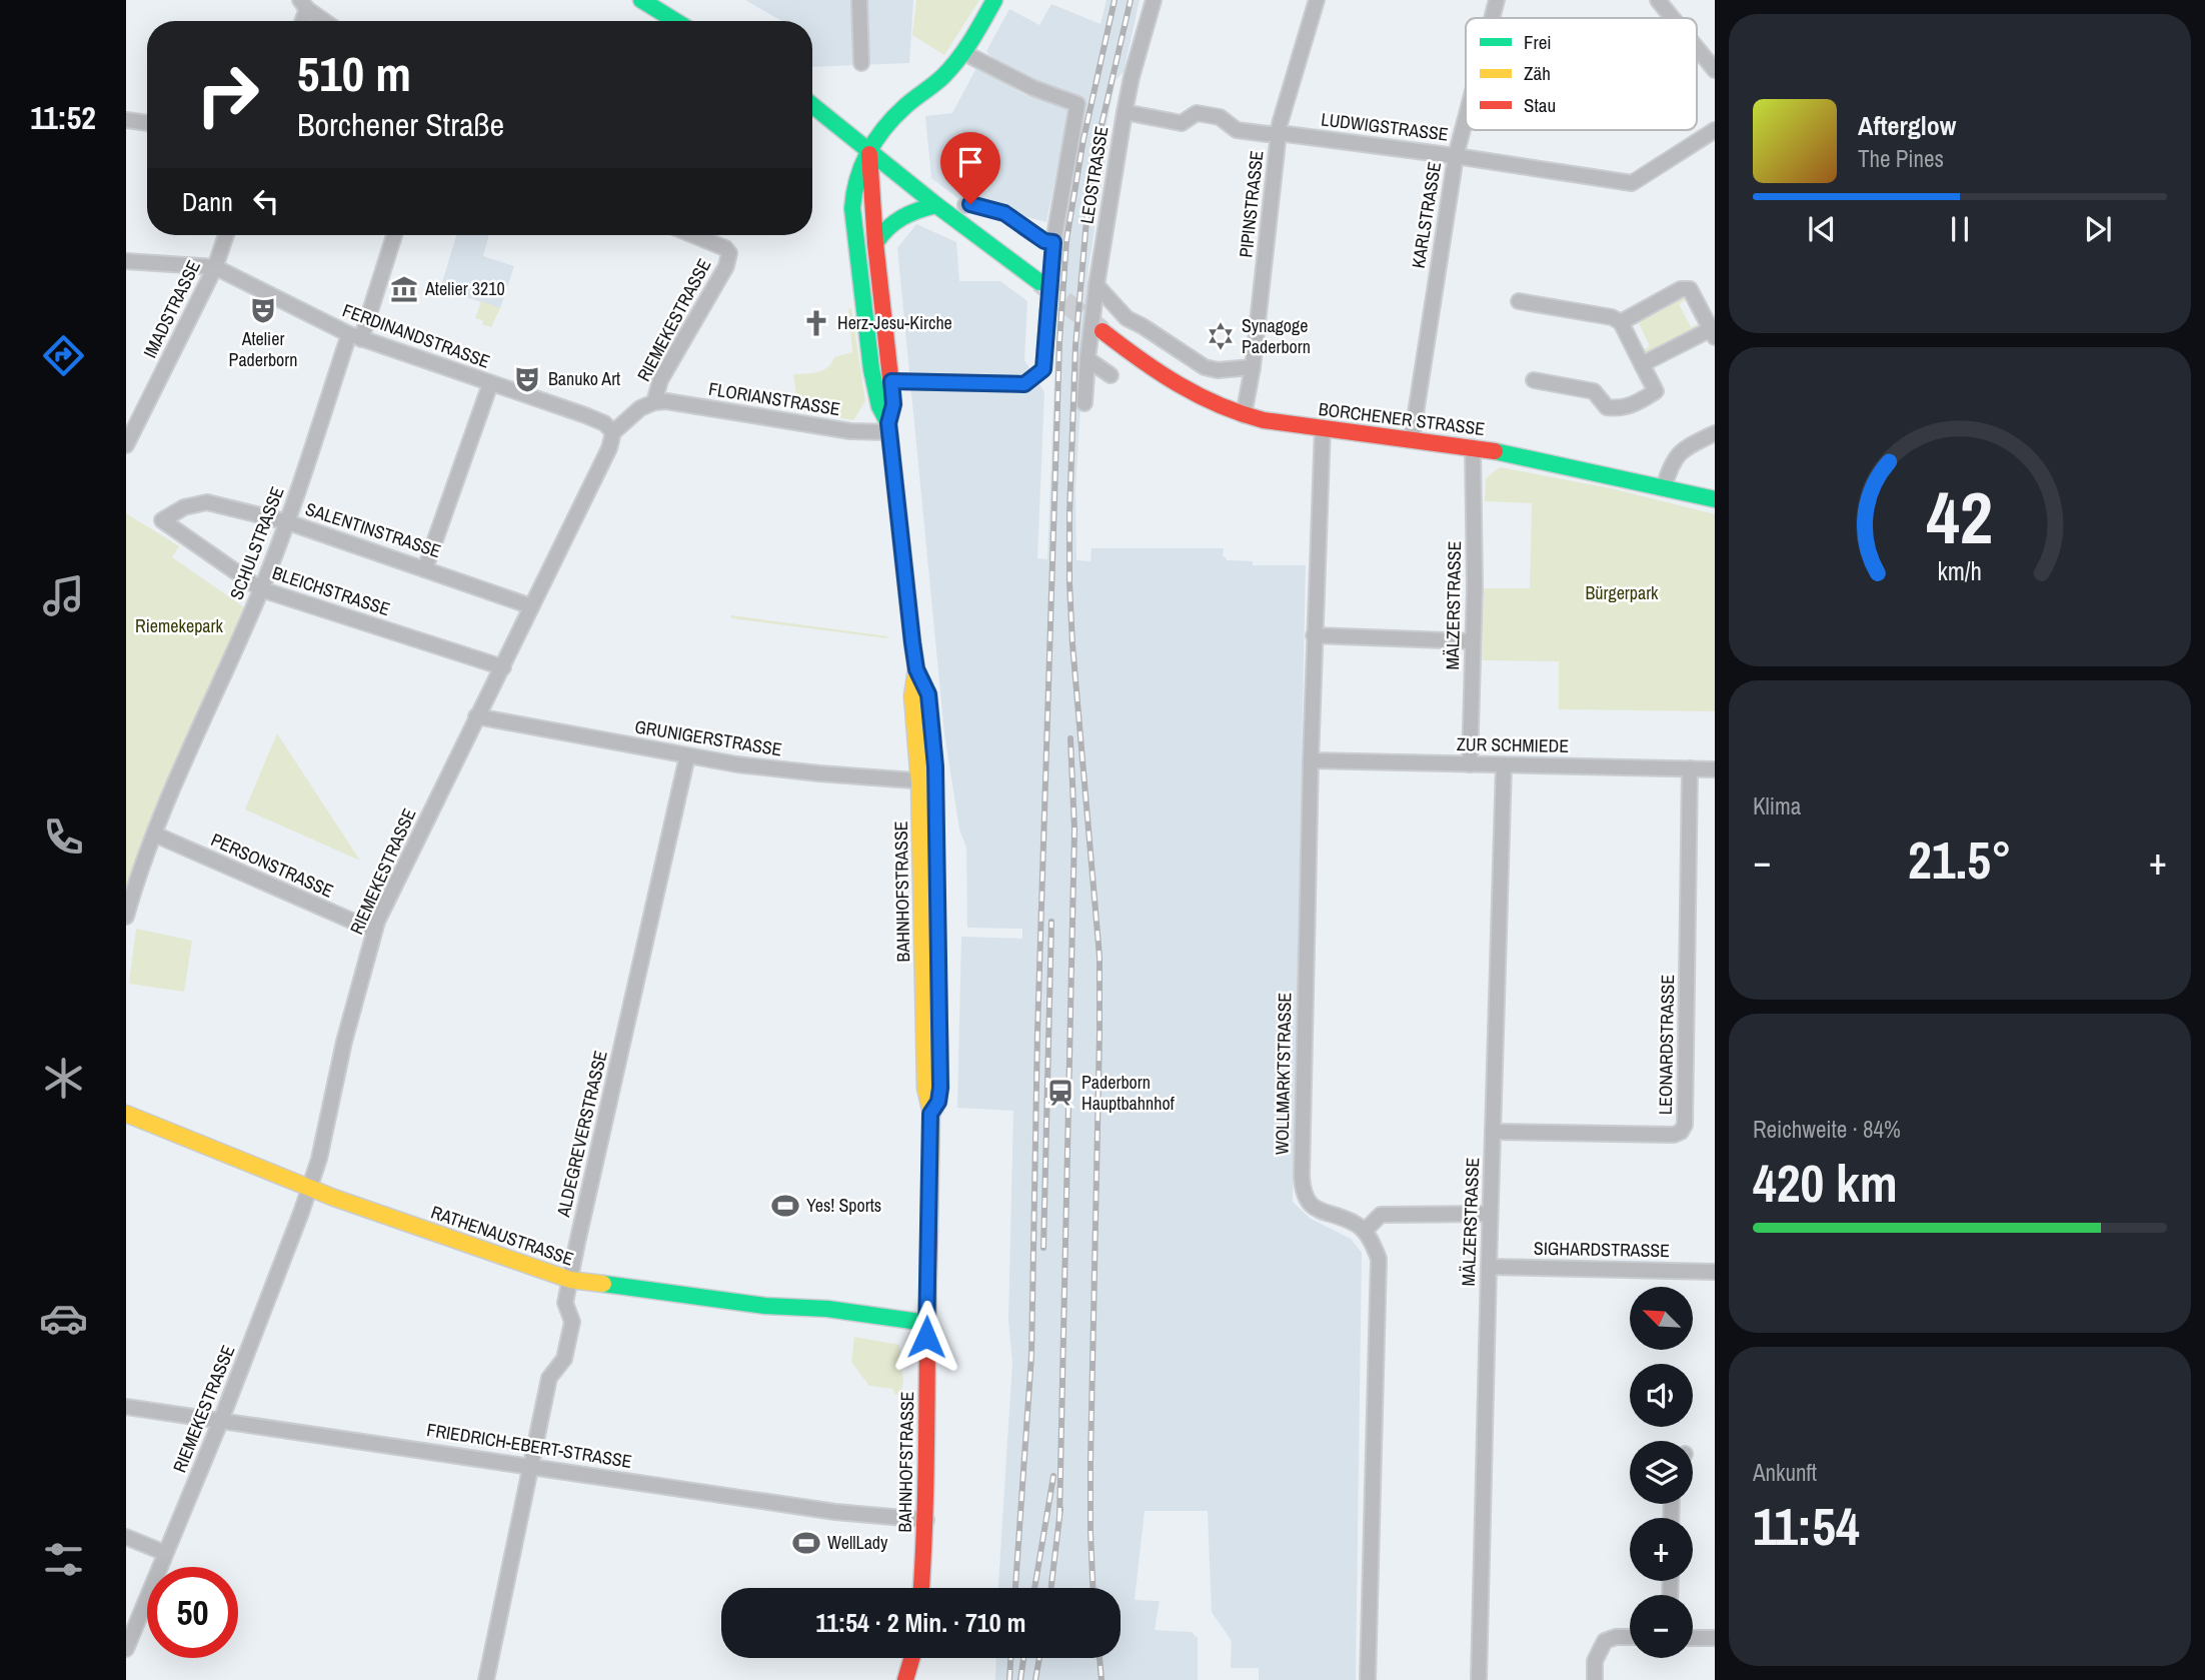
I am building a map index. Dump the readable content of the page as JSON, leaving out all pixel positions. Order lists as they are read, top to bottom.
{
  "streets": {
    "main road": ["BORCHENER STRASSE", "BAHNHOFSTRASSE", "RATHENAUSTRASSE"],
    "street": [
      "LUDWIGSTRASSE",
      "LEOSTRASSE",
      "PIPINSTRASSE",
      "KARLSTRASSE",
      "IMADSTRASSE",
      "RIEMEKESTRASSE",
      "FERDINANDSTRASSE",
      "FLORIANSTRASSE",
      "SALENTINSTRASSE",
      "SCHULSTRASSE",
      "BLEICHSTRASSE",
      "MÄLZERSTRASSE",
      "GRUNIGERSTRASSE",
      "ZUR SCHMIEDE",
      "PERSONSTRASSE",
      "LEONARDSTRASSE",
      "WOLLMARKTSTRASSE",
      "ALDEGREVERSTRASSE",
      "SIGHARDSTRASSE",
      "FRIEDRICH-EBERT-STRASSE"
    ]
  },
  "crossings": [
    ["LUDWIGSTRASSE", "LEOSTRASSE"],
    ["LUDWIGSTRASSE", "PIPINSTRASSE"],
    ["LUDWIGSTRASSE", "KARLSTRASSE"],
    ["PIPINSTRASSE", "BORCHENER STRASSE"],
    ["KARLSTRASSE", "BORCHENER STRASSE"],
    ["IMADSTRASSE", "FERDINANDSTRASSE"],
    ["RIEMEKESTRASSE", "FERDINANDSTRASSE"],
    ["RIEMEKESTRASSE", "FLORIANSTRASSE"],
    ["RIEMEKESTRASSE", "SALENTINSTRASSE"],
    ["RIEMEKESTRASSE", "BLEICHSTRASSE"],
    ["RIEMEKESTRASSE", "GRUNIGERSTRASSE"],
    ["RIEMEKESTRASSE", "PERSONSTRASSE"],
    ["RIEMEKESTRASSE", "RATHENAUSTRASSE"],
    ["RIEMEKESTRASSE", "FRIEDRICH-EBERT-STRASSE"],
    ["FERDINANDSTRASSE", "SCHULSTRASSE"],
    ["FLORIANSTRASSE", "BAHNHOFSTRASSE"],
    ["BORCHENER STRASSE", "MÄLZERSTRASSE"],
    ["BORCHENER STRASSE", "WOLLMARKTSTRASSE"],
    ["SALENTINSTRASSE", "SCHULSTRASSE"],
    ["SALENTINSTRASSE", "BLEICHSTRASSE"],
    ["SCHULSTRASSE", "BLEICHSTRASSE"],
    ["SCHULSTRASSE", "PERSONSTRASSE"],
    ["MÄLZERSTRASSE", "ZUR SCHMIEDE"],
    ["MÄLZERSTRASSE", "LEONARDSTRASSE"],
    ["MÄLZERSTRASSE", "SIGHARDSTRASSE"],
    ["GRUNIGERSTRASSE", "BAHNHOFSTRASSE"],
    ["GRUNIGERSTRASSE", "ALDEGREVERSTRASSE"],
    ["ZUR SCHMIEDE", "LEONARDSTRASSE"],
    ["ZUR SCHMIEDE", "WOLLMARKTSTRASSE"],
    ["BAHNHOFSTRASSE", "RATHENAUSTRASSE"],
    ["BAHNHOFSTRASSE", "FRIEDRICH-EBERT-STRASSE"],
    ["ALDEGREVERSTRASSE", "RATHENAUSTRASSE"],
    ["ALDEGREVERSTRASSE", "FRIEDRICH-EBERT-STRASSE"]
  ],
  "parks": ["Bürgerpark", "Riemekepark"],
  "places": {
    "museum": ["Atelier 3210"],
    "theatre": ["Atelier Paderborn", "Banuko Art"],
    "church": ["Herz-Jesu-Kirche"],
    "synagogue": ["Synagoge Paderborn"],
    "station": ["Paderborn Hauptbahnhof"],
    "sports": ["Yes! Sports", "WellLady"]
  },
  "legend": ["Frei", "Zäh", "Stau"],
  "north": "top left",
  "page": {
    "tabs": "11:52",
    "turn": ["510 m", "Borchener Straße"],
    "song": ["Afterglow", "The Pines"],
    "then": "Dann",
    "tile": [
      "Klima",
      ["Reichweite · 84%", "420 km"],
      ["Ankunft", "11:54"]
    ],
    "heat": ["−", "21.5°", "+"],
    "map_buttons": ["+", "−"],
    "limit": "50",
    "trip": "11:54 · 2 Min. · 710 m",
    "gauge": ["42", "km/h"]
  }
}
